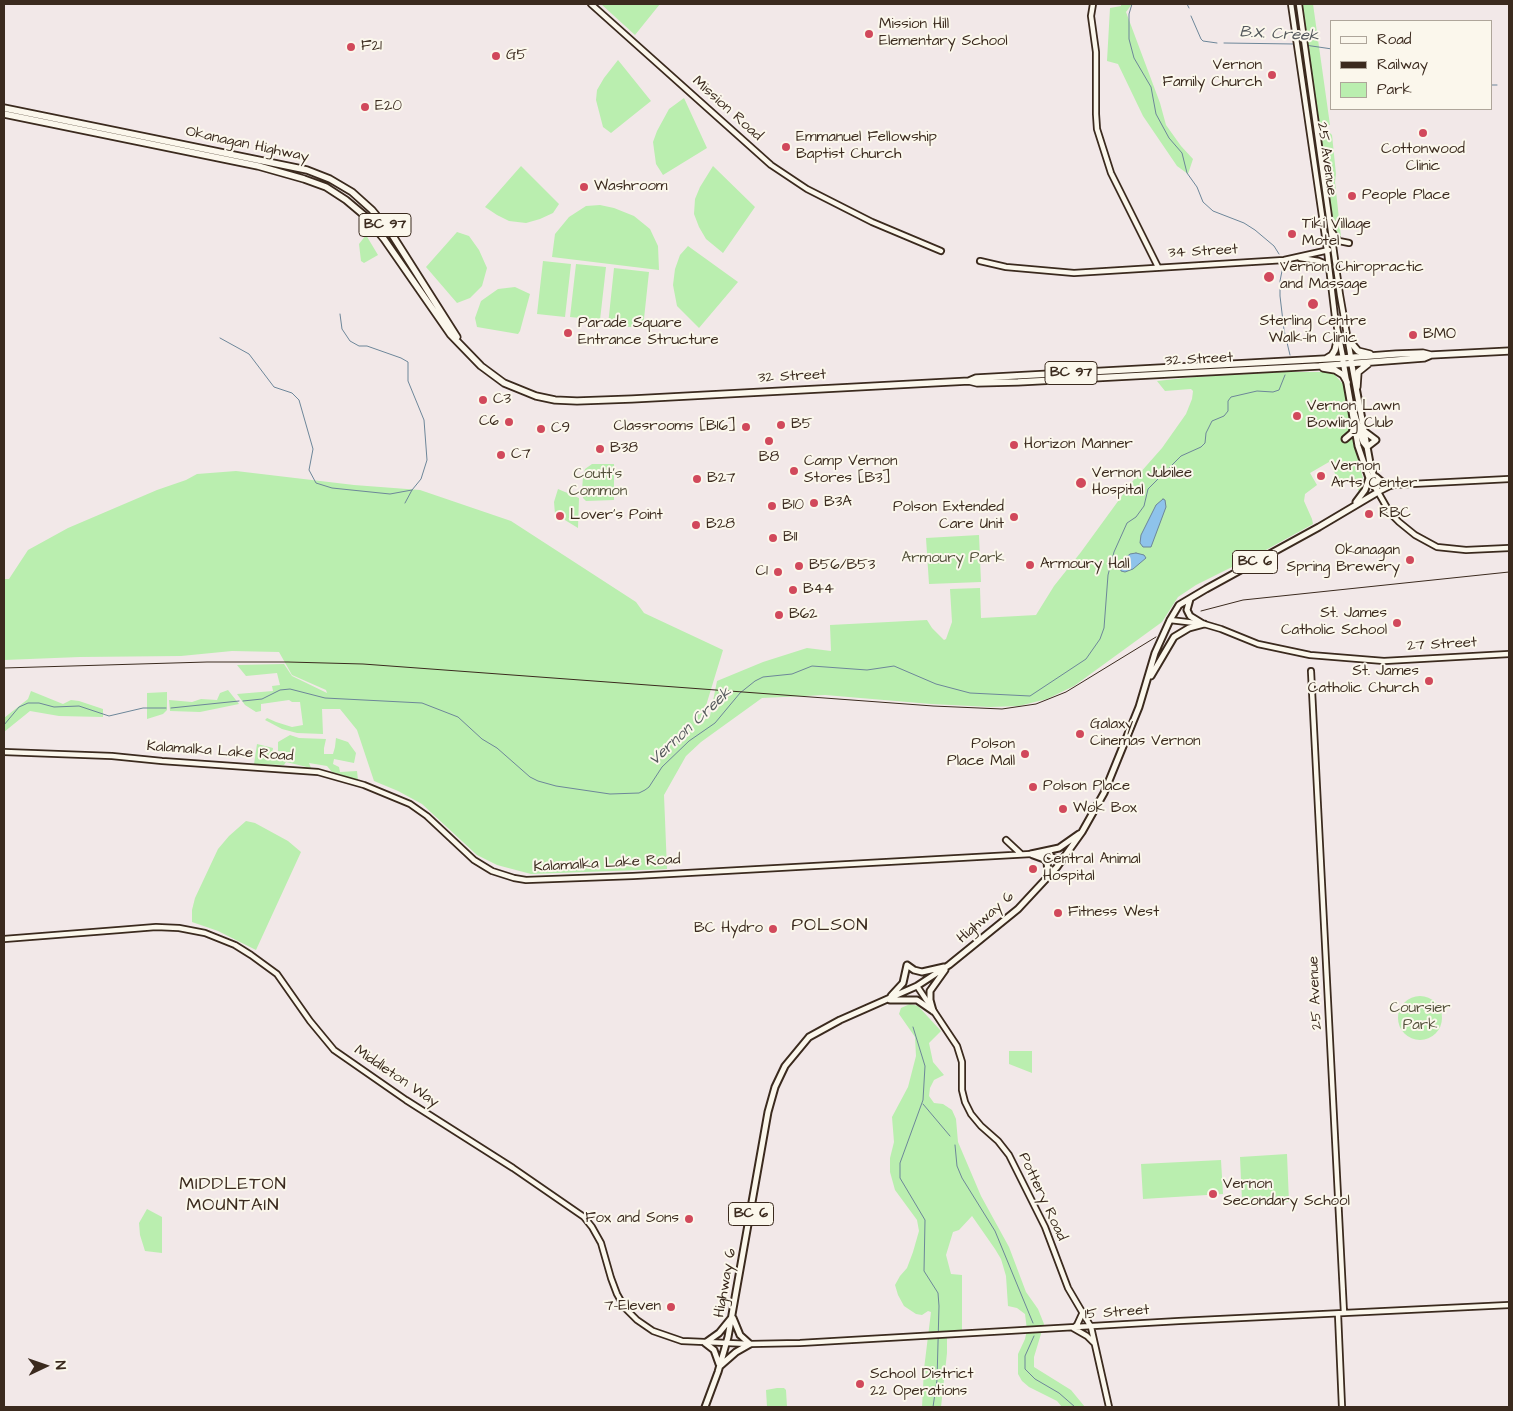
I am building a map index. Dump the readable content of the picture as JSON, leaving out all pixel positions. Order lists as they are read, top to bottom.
{
  "streets": {
    "highway": ["Okanagan Highway", "BC 97", "32 Street"],
    "main road": ["25 Avenue", "BC 6", "Highway 6"],
    "street": [
      "Mission Road",
      "34 Street",
      "27 Street",
      "Kalamalka Lake Road",
      "Middleton Way",
      "Pottery Road",
      "15 Street"
    ]
  },
  "crossings": [
    ["Okanagan Highway", "32 Street"],
    ["25 Avenue", "34 Street"],
    ["25 Avenue", "32 Street"],
    ["25 Avenue", "Highway 6"],
    ["25 Avenue", "15 Street"],
    ["27 Street", "Highway 6"],
    ["Kalamalka Lake Road", "Highway 6"],
    ["Highway 6", "Middleton Way"],
    ["Highway 6", "Pottery Road"],
    ["Highway 6", "15 Street"],
    ["Middleton Way", "15 Street"],
    ["Pottery Road", "15 Street"]
  ],
  "districts": ["POLSON", "MIDDLETON MOUNTAIN"],
  "water": ["B.X. Creek", "Vernon Creek"],
  "parks": ["Coutt's Common", "Armoury Park", "Coursier Park"],
  "places": [
    "Mission Hill Elementary School",
    "F21",
    "G5",
    "Vernon Family Church",
    "E20",
    "Cottonwood Clinic",
    "Emmanuel Fellowship Baptist Church",
    "Washroom",
    "People Place",
    "Tiki Village Motel",
    "Vernon Chiropractic and Massage",
    "Sterling Centre Walk-In Clinic",
    "Parade Square Entrance Structure",
    "BMO",
    "C3",
    "Vernon Lawn Bowling Club",
    "C6",
    "B5",
    "Classrooms [B16]",
    "C9",
    "B8",
    "Horizon Manner",
    "B38",
    "C7",
    "Camp Vernon Stores [B3]",
    "Vernon Arts Center",
    "B27",
    "Vernon Jubilee Hospital",
    "B3A",
    "B10",
    "RBC",
    "Lover's Point",
    "Polson Extended Care Unit",
    "B28",
    "B11",
    "Okanagan Spring Brewery",
    "Armoury Hall",
    "B56/B53",
    "C1",
    "B44",
    "B62",
    "St. James Catholic School",
    "St. James Catholic Church",
    "Galaxy Cinemas Vernon",
    "Polson Place Mall",
    "Polson Place",
    "Wok Box",
    "Central Animal Hospital",
    "Fitness West",
    "BC Hydro",
    "Vernon Secondary School",
    "Fox and Sons",
    "7-Eleven",
    "School District 22 Operations"
  ],
  "legend": ["Road", "Railway", "Park"],
  "north": "right"
}
